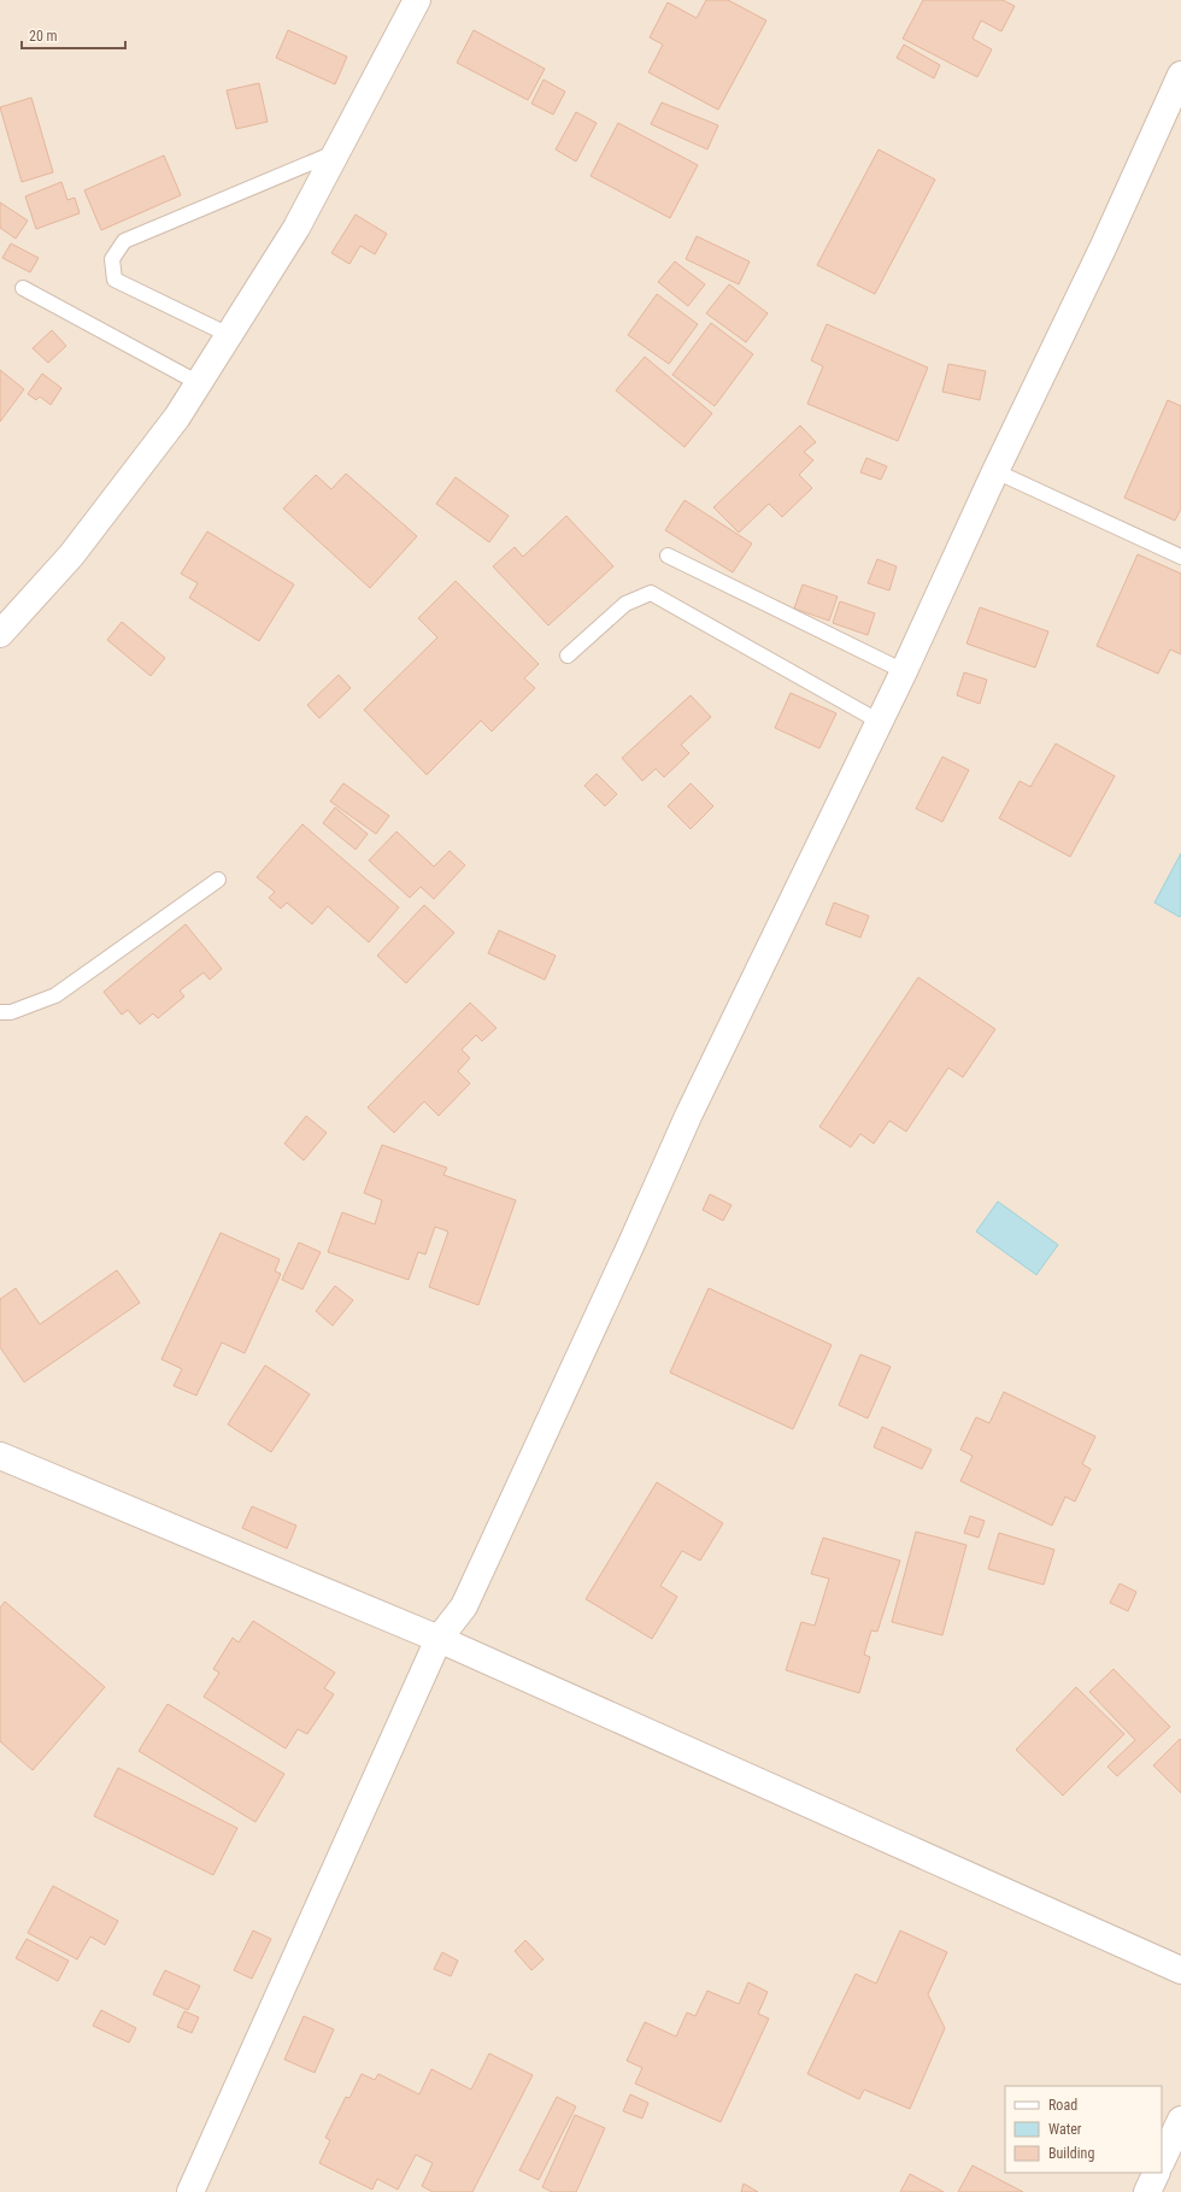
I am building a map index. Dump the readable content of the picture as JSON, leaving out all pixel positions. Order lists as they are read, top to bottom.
{
  "legend": ["Road", "Water", "Building"],
  "scale_bar": "20 m"
}
